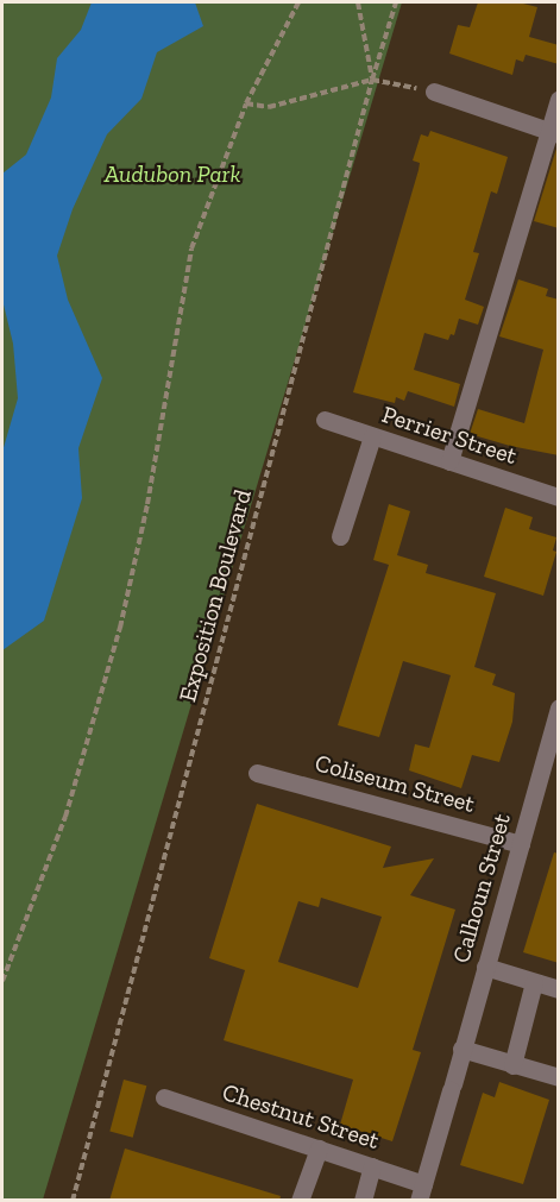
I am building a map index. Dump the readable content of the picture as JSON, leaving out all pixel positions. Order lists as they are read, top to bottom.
{
  "streets": {
    "street": [
      "Perrier Street",
      "Coliseum Street",
      "Calhoun Street",
      "Chestnut Street"
    ],
    "path": ["Exposition Boulevard"]
  },
  "crossings": [
    ["Coliseum Street", "Calhoun Street"],
    ["Calhoun Street", "Chestnut Street"]
  ],
  "parks": ["Audubon Park"]
}
